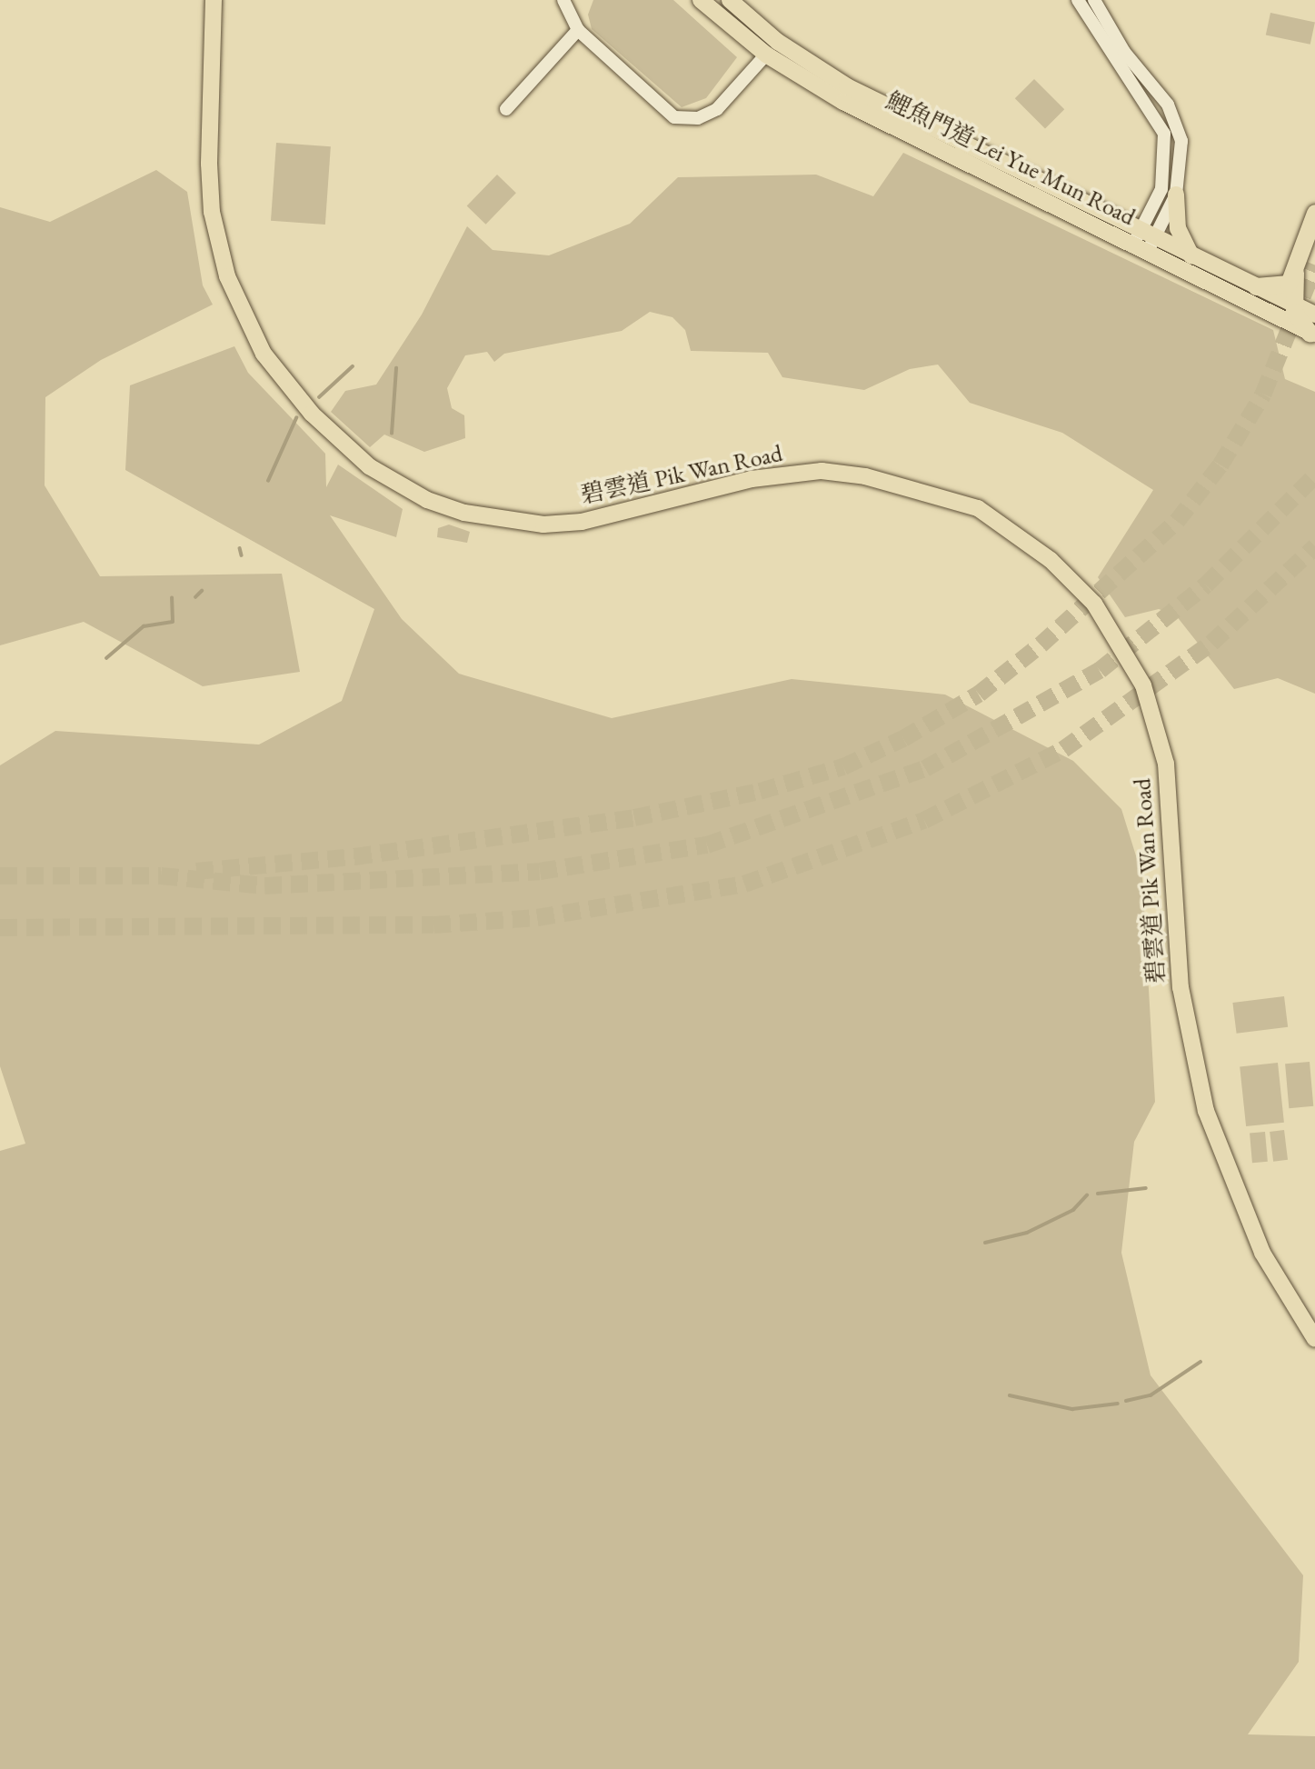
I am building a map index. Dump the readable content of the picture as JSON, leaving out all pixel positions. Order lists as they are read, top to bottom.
{
  "streets": {
    "main road": ["鯉魚門道 Lei Yue Mun Road", "碧雲道 Pik Wan Road"]
  }
}
